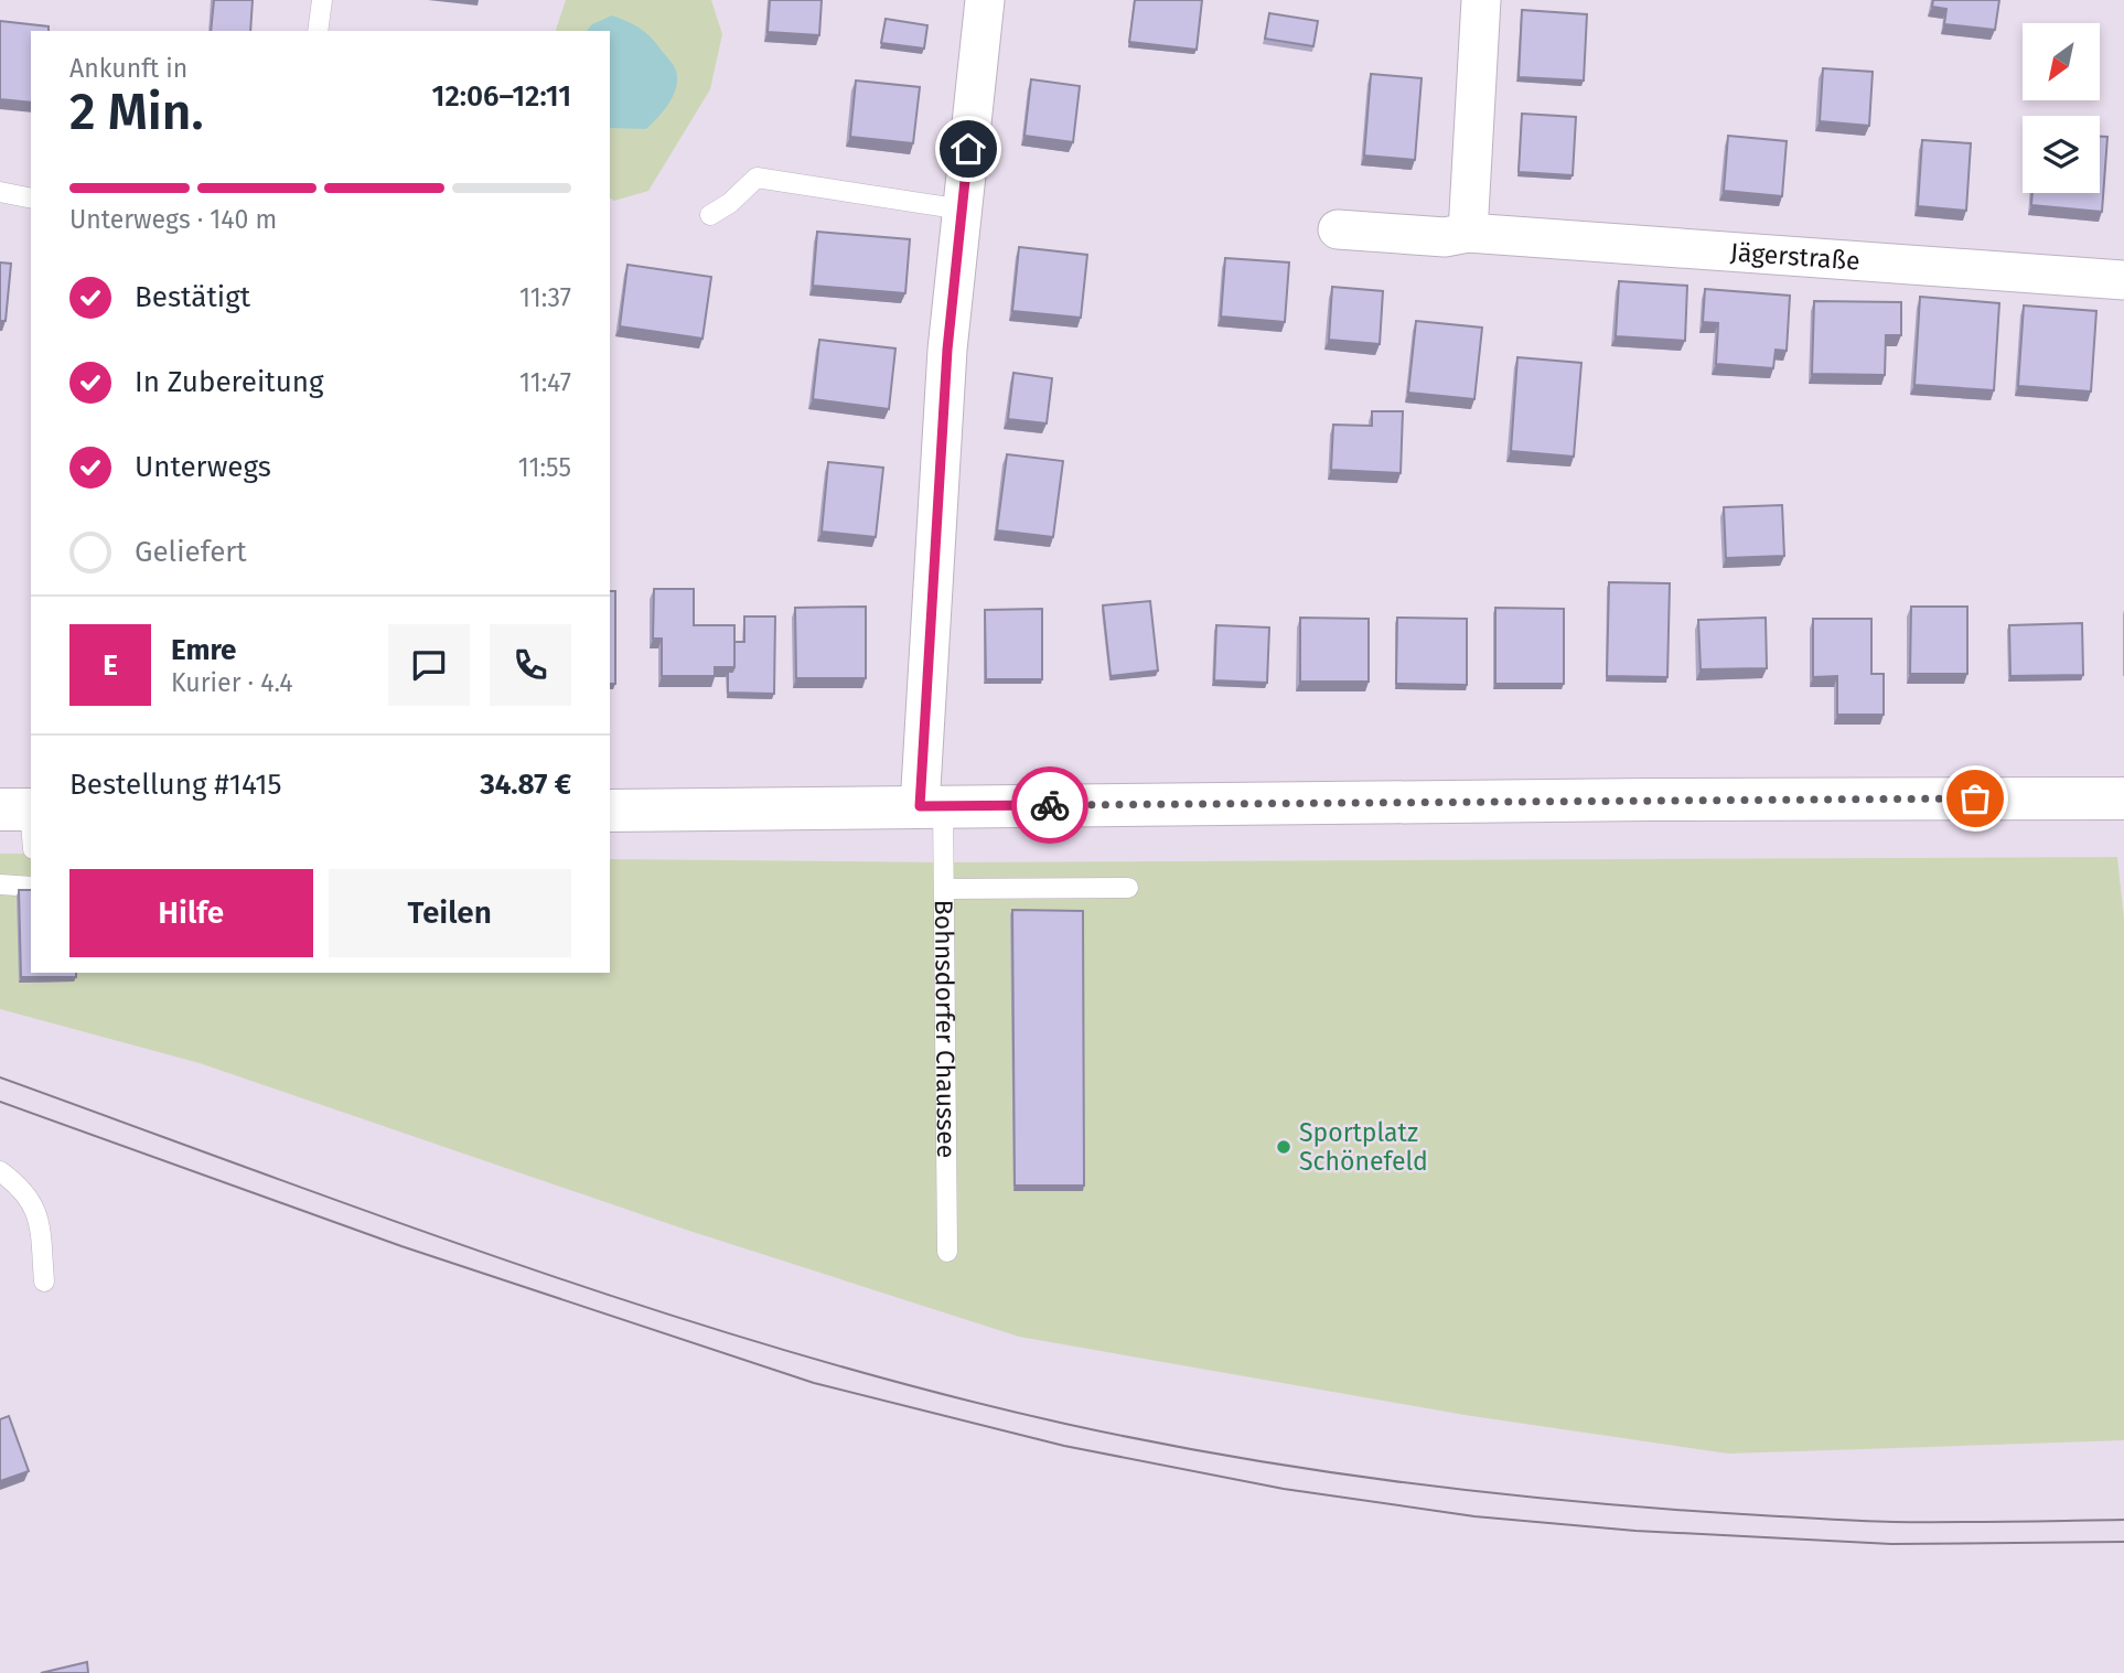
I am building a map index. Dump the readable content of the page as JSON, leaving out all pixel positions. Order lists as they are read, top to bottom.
{
  "streets": {
    "street": ["Jägerstraße"],
    "lane": ["Bohnsdorfer Chaussee"]
  },
  "places": ["Sportplatz Schönefeld"],
  "north": "bottom left",
  "page": {
    "heading": ["2 Min.", "Ankunft in", "12:06–12:11"],
    "panel": [
      "Emre",
      "Kurier · 4.4",
      "Bestellung #1415",
      "34.87 €"
    ],
    "bar": "Unterwegs · 140 m",
    "list": [
      ["Bestätigt", "11:37"],
      ["In Zubereitung", "11:47"],
      ["Unterwegs", "11:55"],
      "Geliefert"
    ],
    "round": "E",
    "buttons": ["Hilfe", "Teilen"]
  }
}
